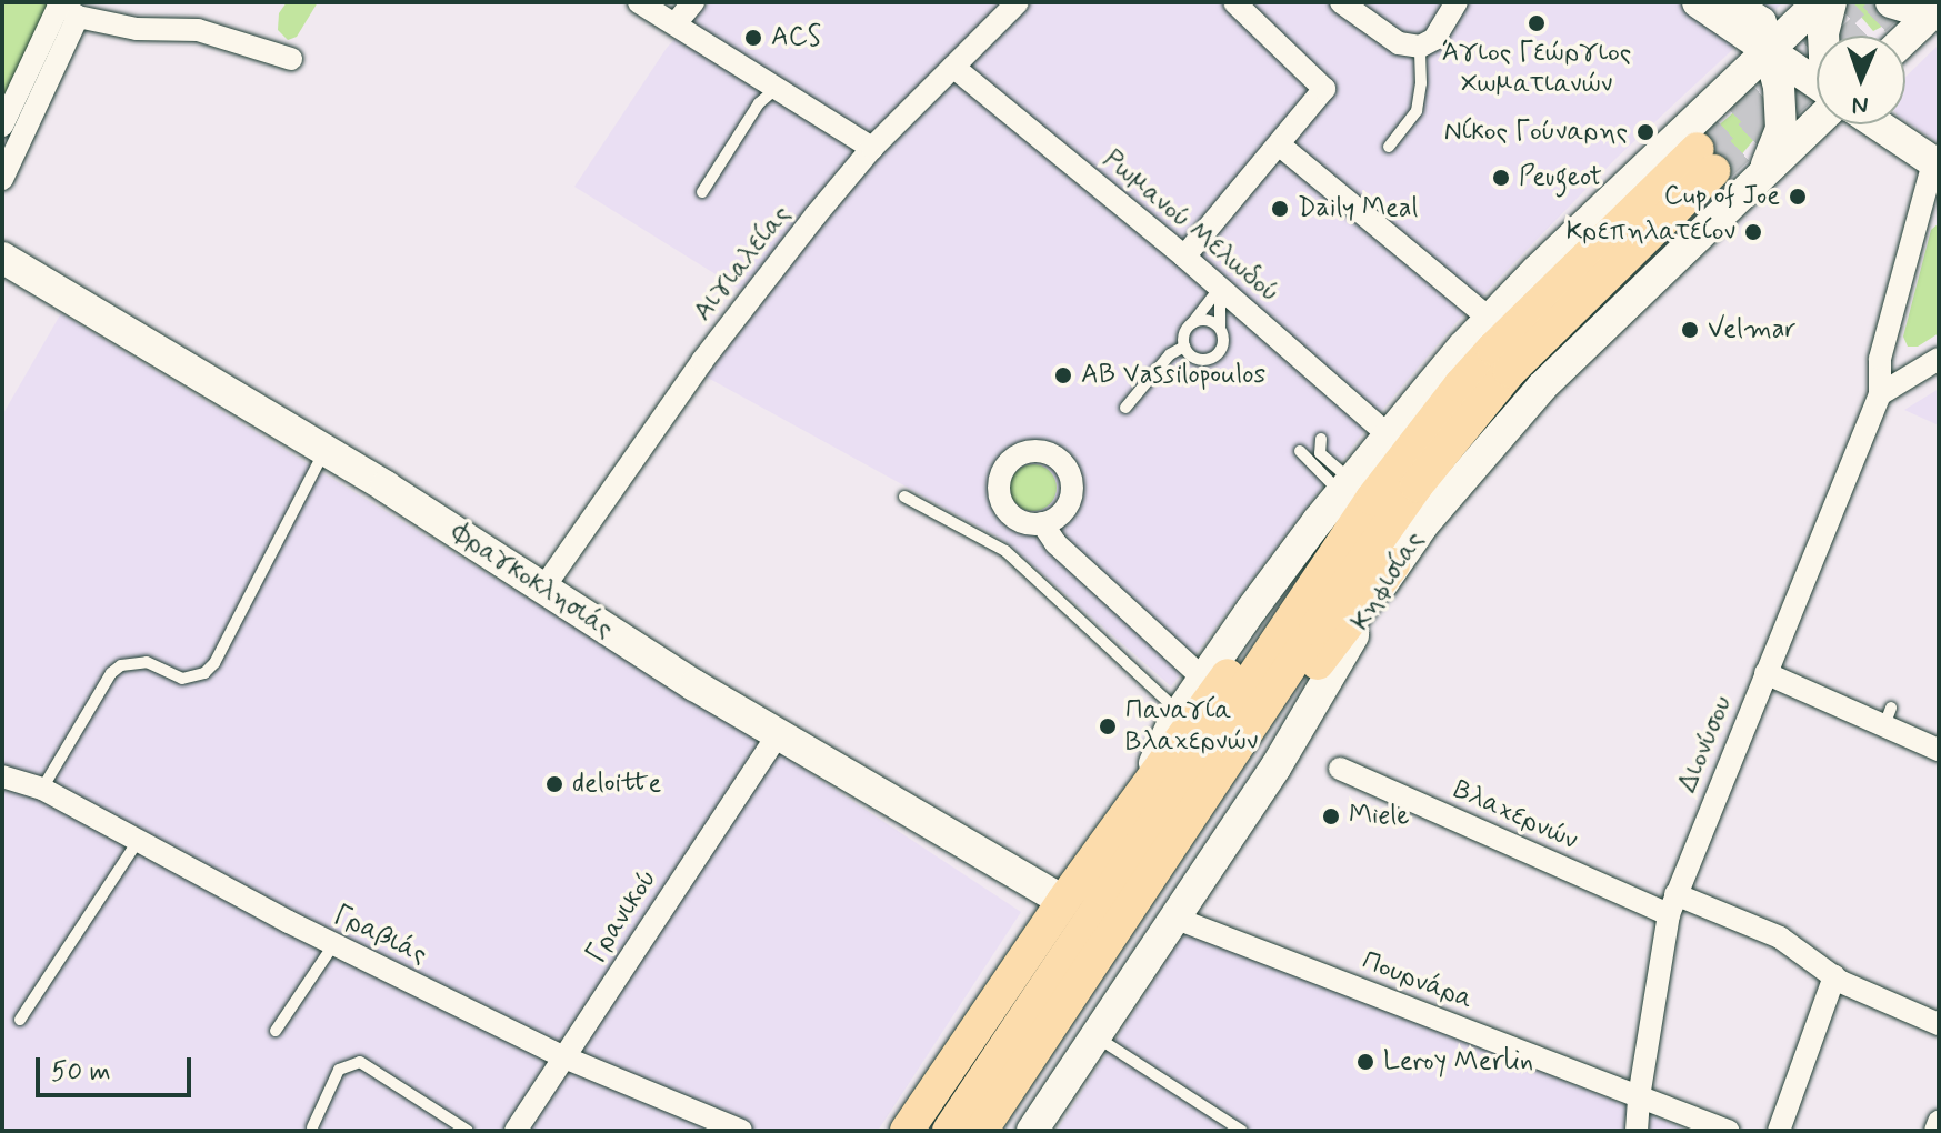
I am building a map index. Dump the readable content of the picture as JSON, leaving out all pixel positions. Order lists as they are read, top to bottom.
{
  "streets": {
    "main road": ["Φραγκοκλησιάς", "Κηφισίας"],
    "street": [
      "Ρωμανού Μελωδού",
      "Αιγιαλείας",
      "Διονύσου",
      "Βλαχερνών",
      "Γρανικού",
      "Γραβιάς",
      "Πουρνάρα"
    ]
  },
  "crossings": [
    ["Ρωμανού Μελωδού", "Αιγιαλείας"],
    ["Ρωμανού Μελωδού", "Κηφισίας"],
    ["Αιγιαλείας", "Φραγκοκλησιάς"],
    ["Φραγκοκλησιάς", "Γρανικού"],
    ["Κηφισίας", "Πουρνάρα"],
    ["Διονύσου", "Βλαχερνών"],
    ["Διονύσου", "Πουρνάρα"],
    ["Γρανικού", "Γραβιάς"]
  ],
  "places": [
    "Άγιος Γεώργιος Χωματιανών",
    "ACS",
    "Νίκος Γούναρης",
    "Peugeot",
    "Cup of Joe",
    "Daily Meal",
    "Κρεπηλατείον",
    "Velmar",
    "AB Vassilopoulos",
    "Παναγία Βλαχερνών",
    "deloitte",
    "Miele",
    "Leroy Merlin"
  ],
  "scale_bar": "50 m",
  "north": "bottom"
}
